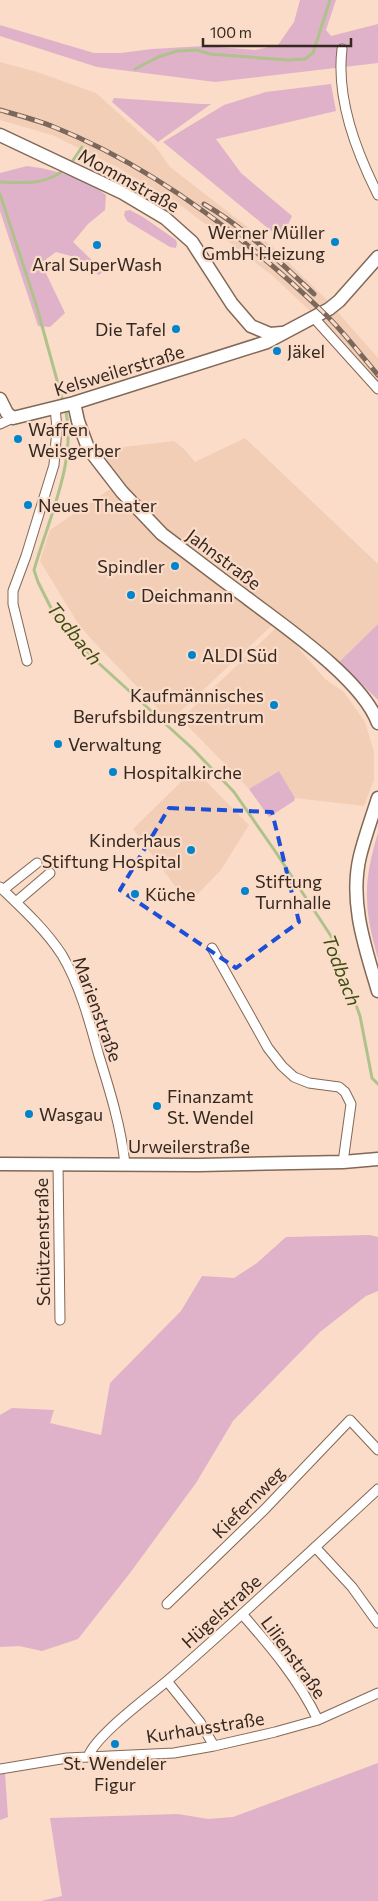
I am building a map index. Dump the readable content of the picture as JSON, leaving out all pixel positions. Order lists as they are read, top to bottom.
{
  "streets": {
    "street": [
      "Mommstraße",
      "Kelsweilerstraße",
      "Jahnstraße",
      "Marienstraße",
      "Urweilerstraße",
      "Schützenstraße",
      "Kiefernweg",
      "Hügelstraße",
      "Lilienstraße",
      "Kurhausstraße"
    ]
  },
  "crossings": [
    ["Mommstraße", "Kelsweilerstraße"],
    ["Kelsweilerstraße", "Jahnstraße"],
    ["Marienstraße", "Urweilerstraße"],
    ["Urweilerstraße", "Schützenstraße"],
    ["Hügelstraße", "Lilienstraße"],
    ["Hügelstraße", "Kurhausstraße"],
    ["Lilienstraße", "Kurhausstraße"]
  ],
  "water": ["Todbach"],
  "places": [
    "Werner Müller GmbH Heizung",
    "Aral SuperWash",
    "Die Tafel",
    "Jäkel",
    "Waffen Weisgerber",
    "Neues Theater",
    "Spindler",
    "Deichmann",
    "ALDI Süd",
    "Kaufmännisches Berufsbildungszentrum",
    "Verwaltung",
    "Hospitalkirche",
    "Kinderhaus Stiftung Hospital",
    "Stiftung Turnhalle",
    "Küche",
    "Finanzamt St. Wendel",
    "Wasgau",
    "St. Wendeler Figur"
  ],
  "scale_bar": "100 m"
}
